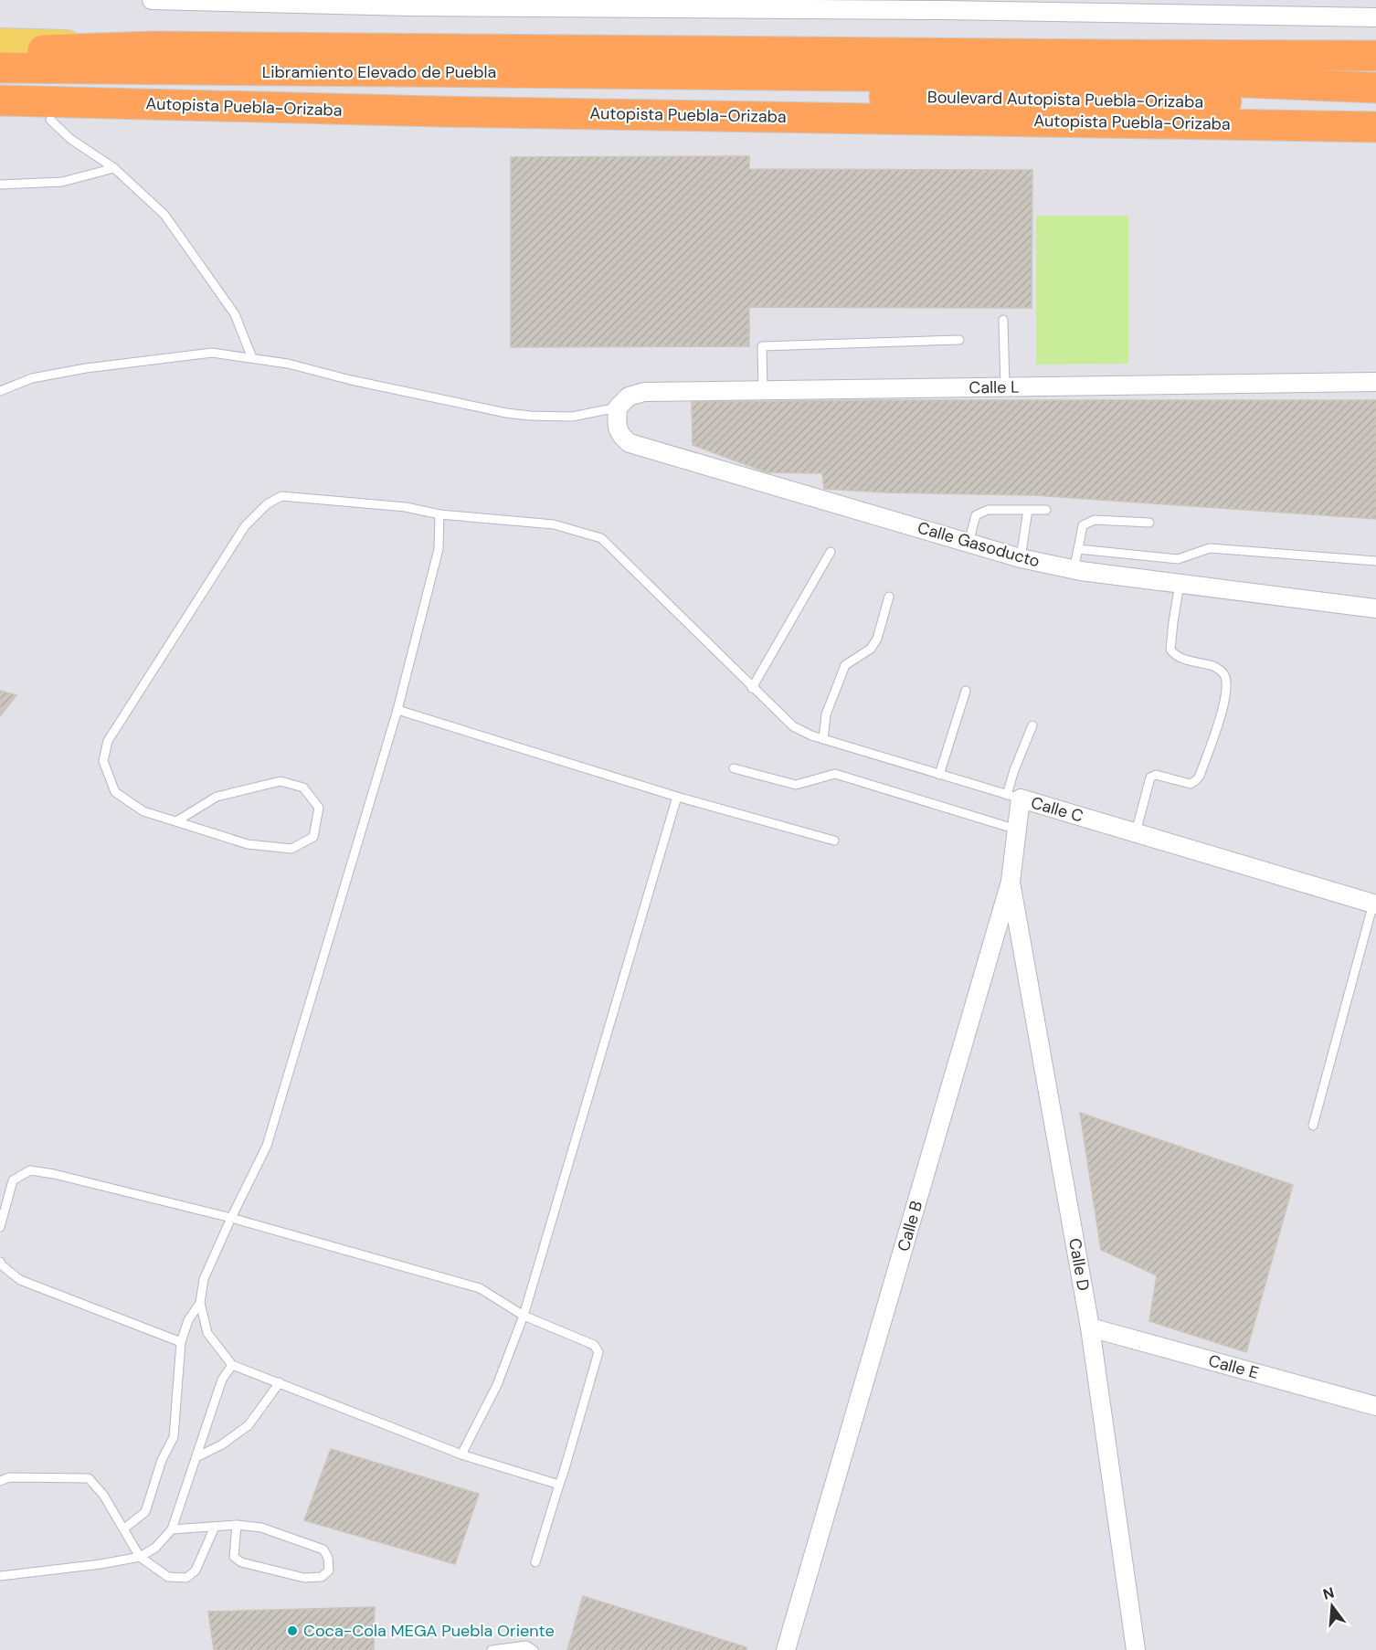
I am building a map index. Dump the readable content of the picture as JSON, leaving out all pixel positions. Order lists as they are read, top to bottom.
{
  "streets": {
    "highway": ["Libramiento Elevado de Puebla", "Boulevard Autopista Puebla-Orizaba", "Autopista Puebla-Orizaba"],
    "street": [
      "Calle L",
      "Calle Gasoducto",
      "Calle C",
      "Calle B",
      "Calle D",
      "Calle E"
    ]
  },
  "crossings": [
    ["Libramiento Elevado de Puebla", "Boulevard Autopista Puebla-Orizaba"],
    ["Calle L", "Calle Gasoducto"],
    ["Calle C", "Calle B"],
    ["Calle B", "Calle D"],
    ["Calle D", "Calle E"]
  ],
  "places": ["Coca-Cola MEGA Puebla Oriente"],
  "north": "top"
}
